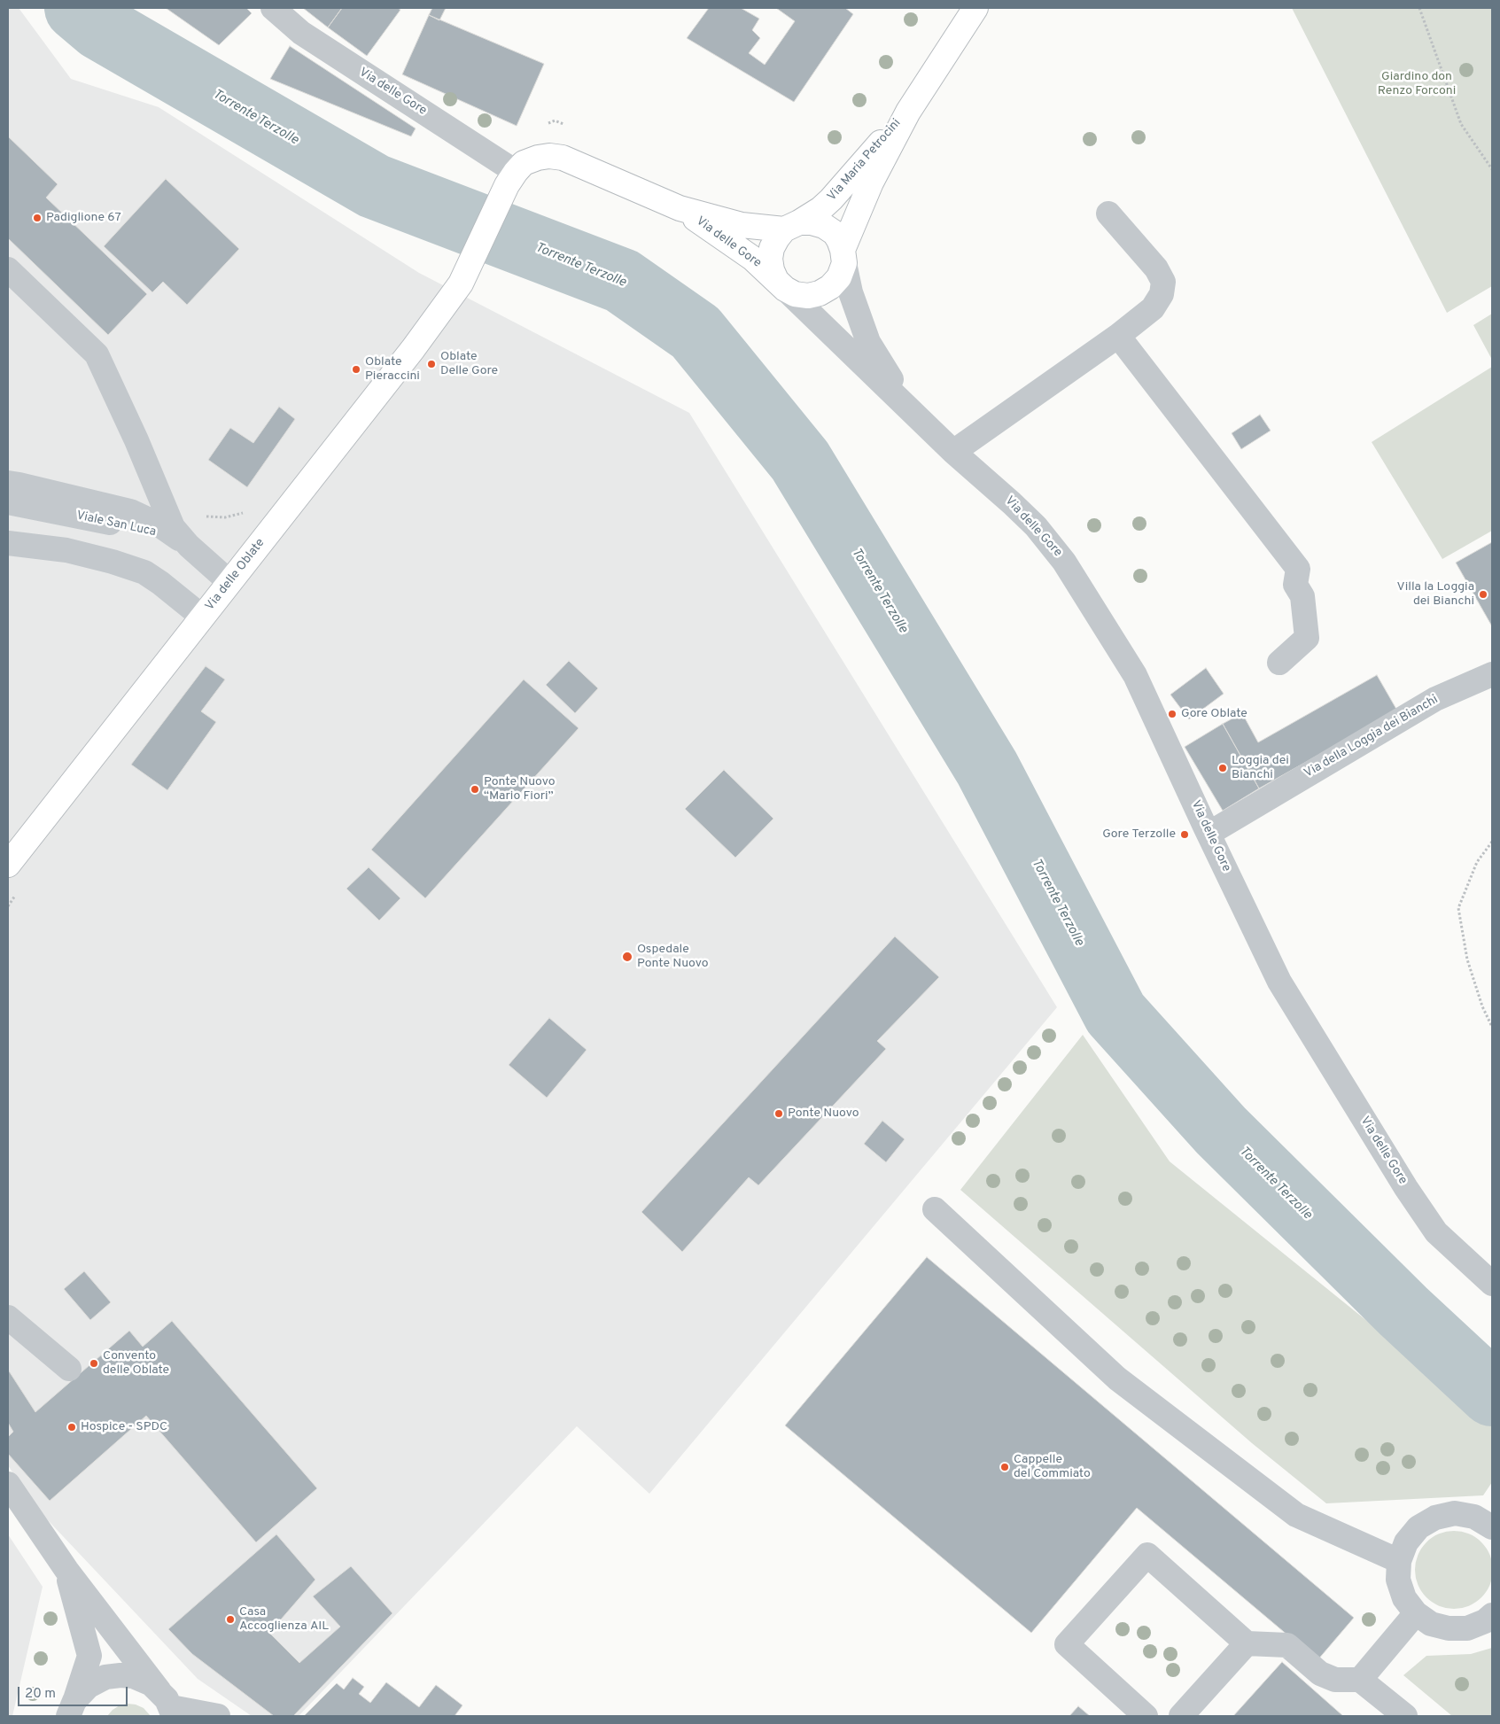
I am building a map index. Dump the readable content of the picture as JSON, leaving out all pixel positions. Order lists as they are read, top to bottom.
{
  "streets": {
    "main road": ["Via delle Gore", "Via Maria Petrocini", "Via delle Oblate"],
    "street": ["Viale San Luca", "Via della Loggia dei Bianchi"]
  },
  "crossings": [
    ["Via delle Gore", "Via Maria Petrocini"],
    ["Via delle Gore", "Via delle Oblate"],
    ["Via delle Gore", "Via della Loggia dei Bianchi"]
  ],
  "water": ["Torrente Terzolle"],
  "parks": ["Giardino don Renzo Forconi"],
  "places": [
    "Padiglione 67",
    "Oblate Delle Gore",
    "Oblate Pieraccini",
    "Villa la Loggia dei Bianchi",
    "Gore Oblate",
    "Loggia dei Bianchi",
    "Ponte Nuovo “Mario Fiori”",
    "Gore Terzolle",
    "Ospedale Ponte Nuovo",
    "Ponte Nuovo",
    "Convento delle Oblate",
    "Hospice - SPDC",
    "Cappelle del Commiato",
    "Casa Accoglienza AIL"
  ],
  "scale_bar": "20 m"
}
